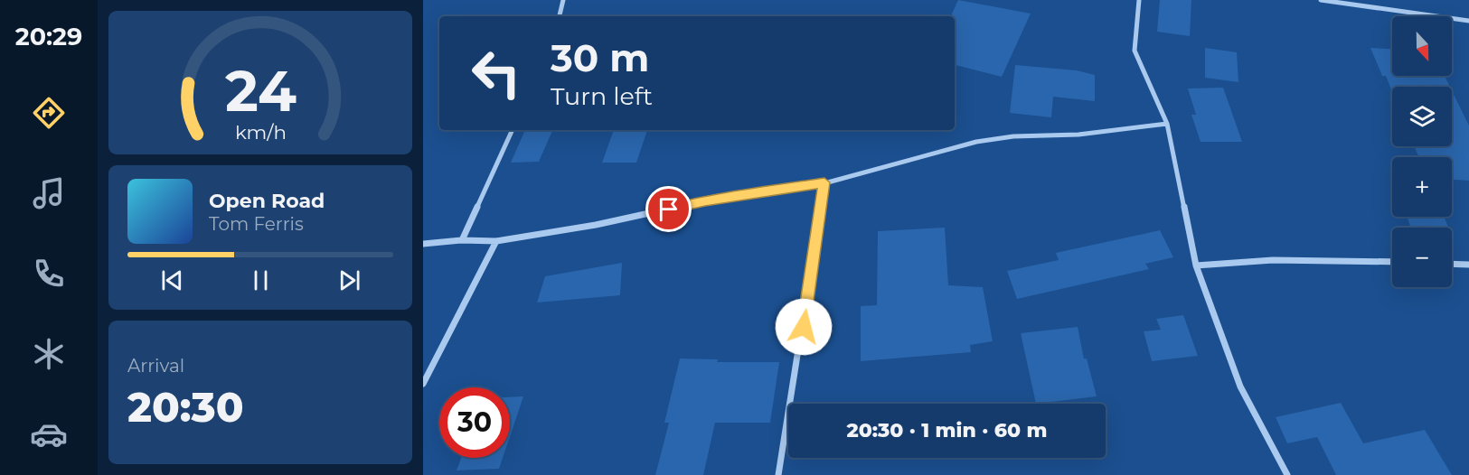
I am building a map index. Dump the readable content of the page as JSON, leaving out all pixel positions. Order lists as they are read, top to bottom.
{
  "north": "bottom",
  "page": {
    "tabs": "20:29",
    "map_buttons": ["+", "−"],
    "turn": ["30 m", "Turn left"],
    "song": ["Open Road", "Tom Ferris"],
    "tile": ["Arrival", "20:30"],
    "limit": "30",
    "trip": "20:30 · 1 min · 60 m",
    "gauge": ["24", "km/h"]
  }
}
